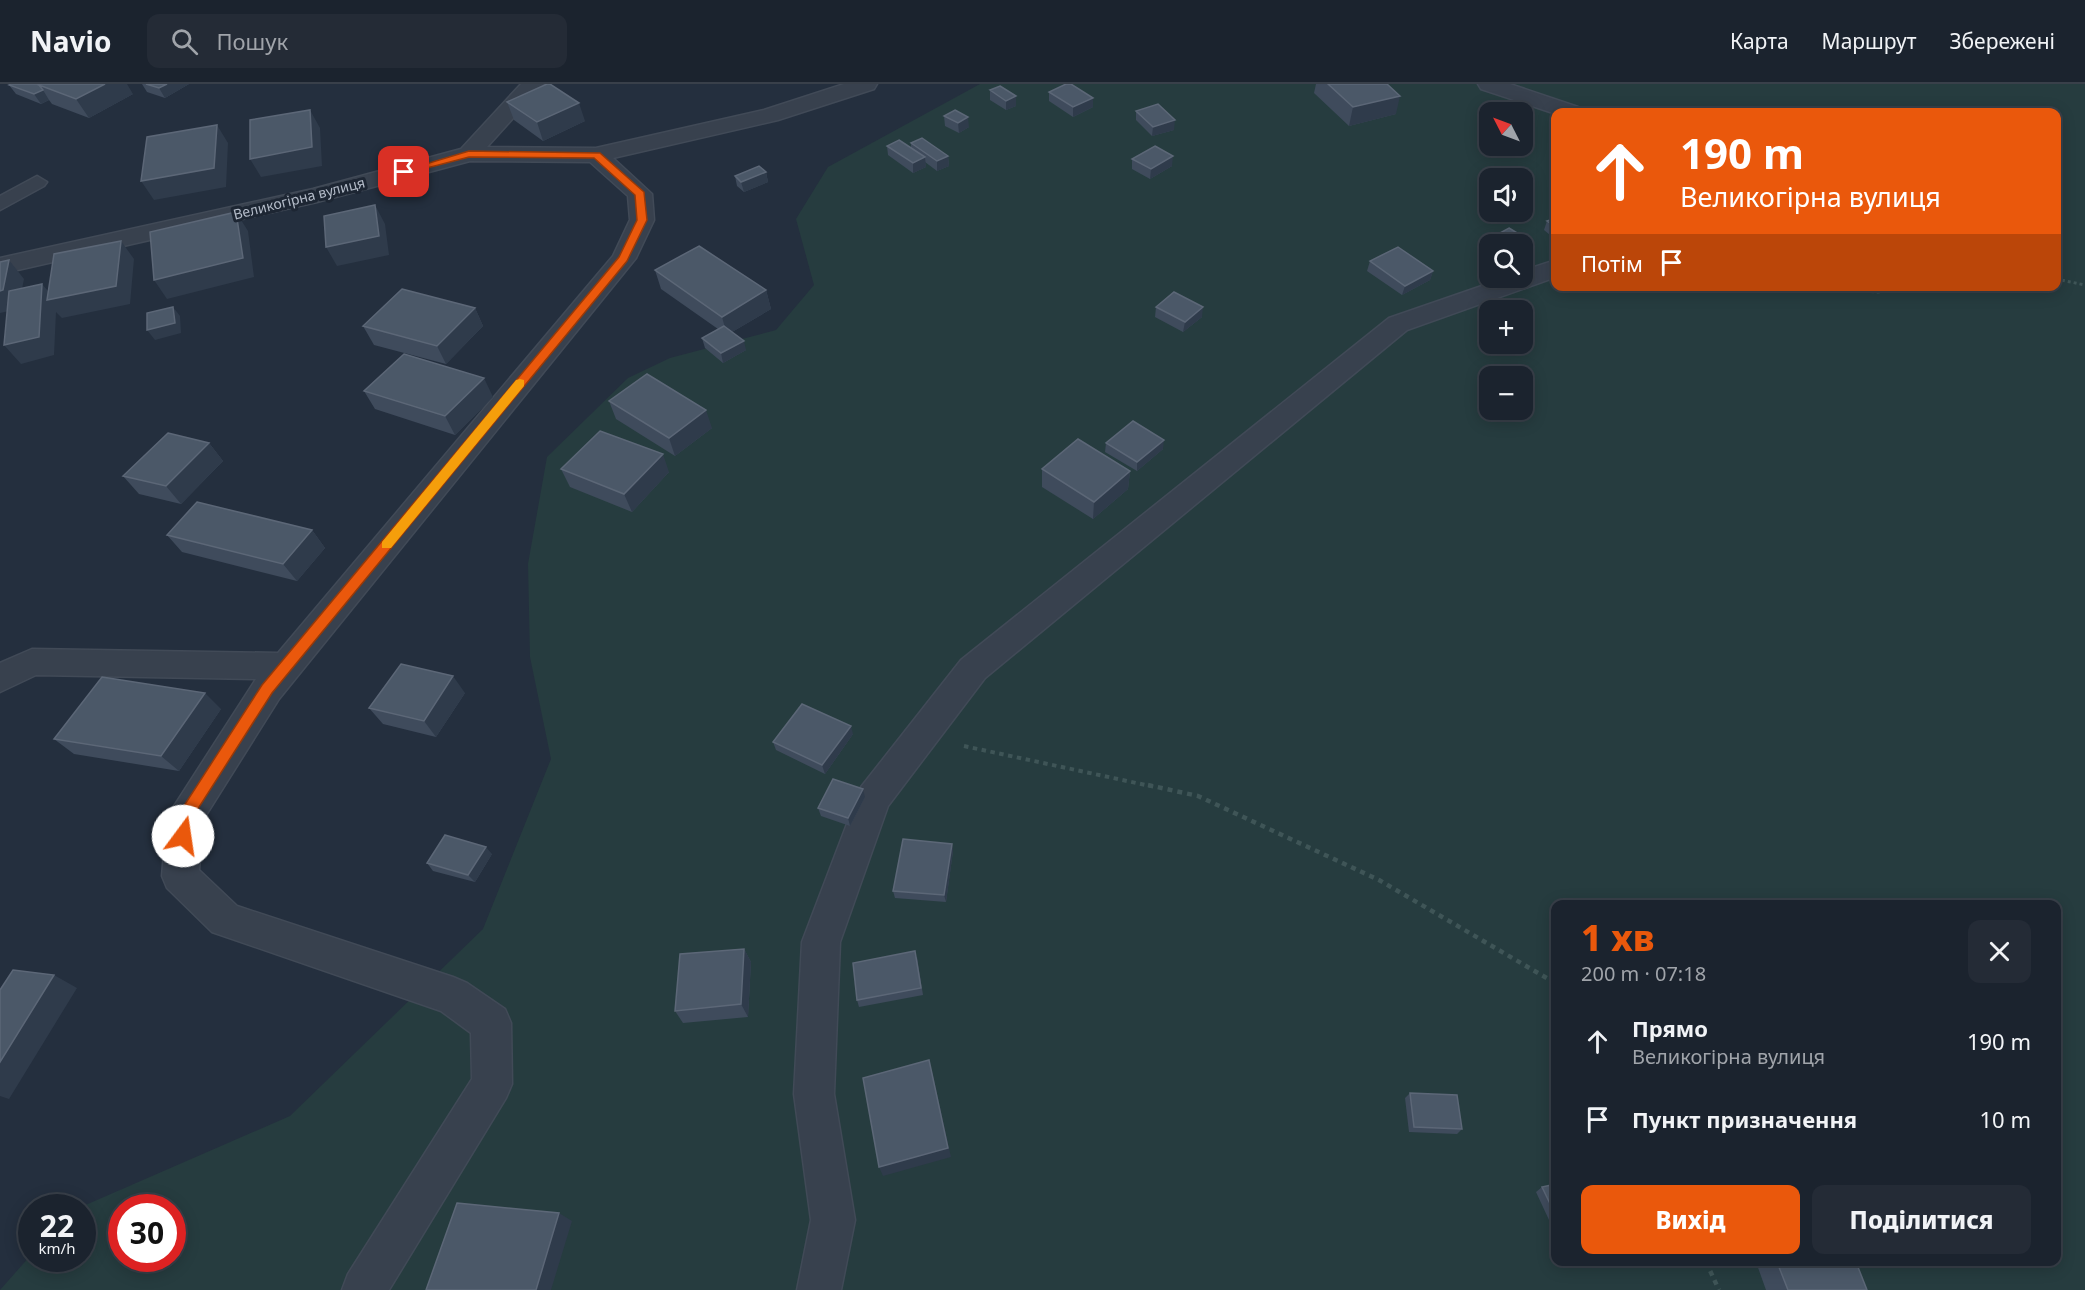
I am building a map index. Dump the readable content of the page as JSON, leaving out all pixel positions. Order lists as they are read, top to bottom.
{
  "streets": {
    "street": ["Великогірна вулиця"]
  },
  "north": "top left",
  "page": {
    "header": "Navio",
    "search": "Пошук",
    "nav": ["Карта", "Маршрут", "Збережені"],
    "map_buttons": ["+", "−"],
    "turn": ["190 m", "Великогірна вулиця"],
    "then": "Потім",
    "heading": ["1 хв", "200 m · 07:18"],
    "list": [
      {
        "name": "Прямо",
        "note": "Великогірна вулиця",
        "value": "190 m"
      },
      {
        "name": "Пункт призначення",
        "value": "10 m"
      }
    ],
    "buttons": ["Вихід", "Поділитися"],
    "speed": "22 km/h",
    "limit": "30"
  }
}
